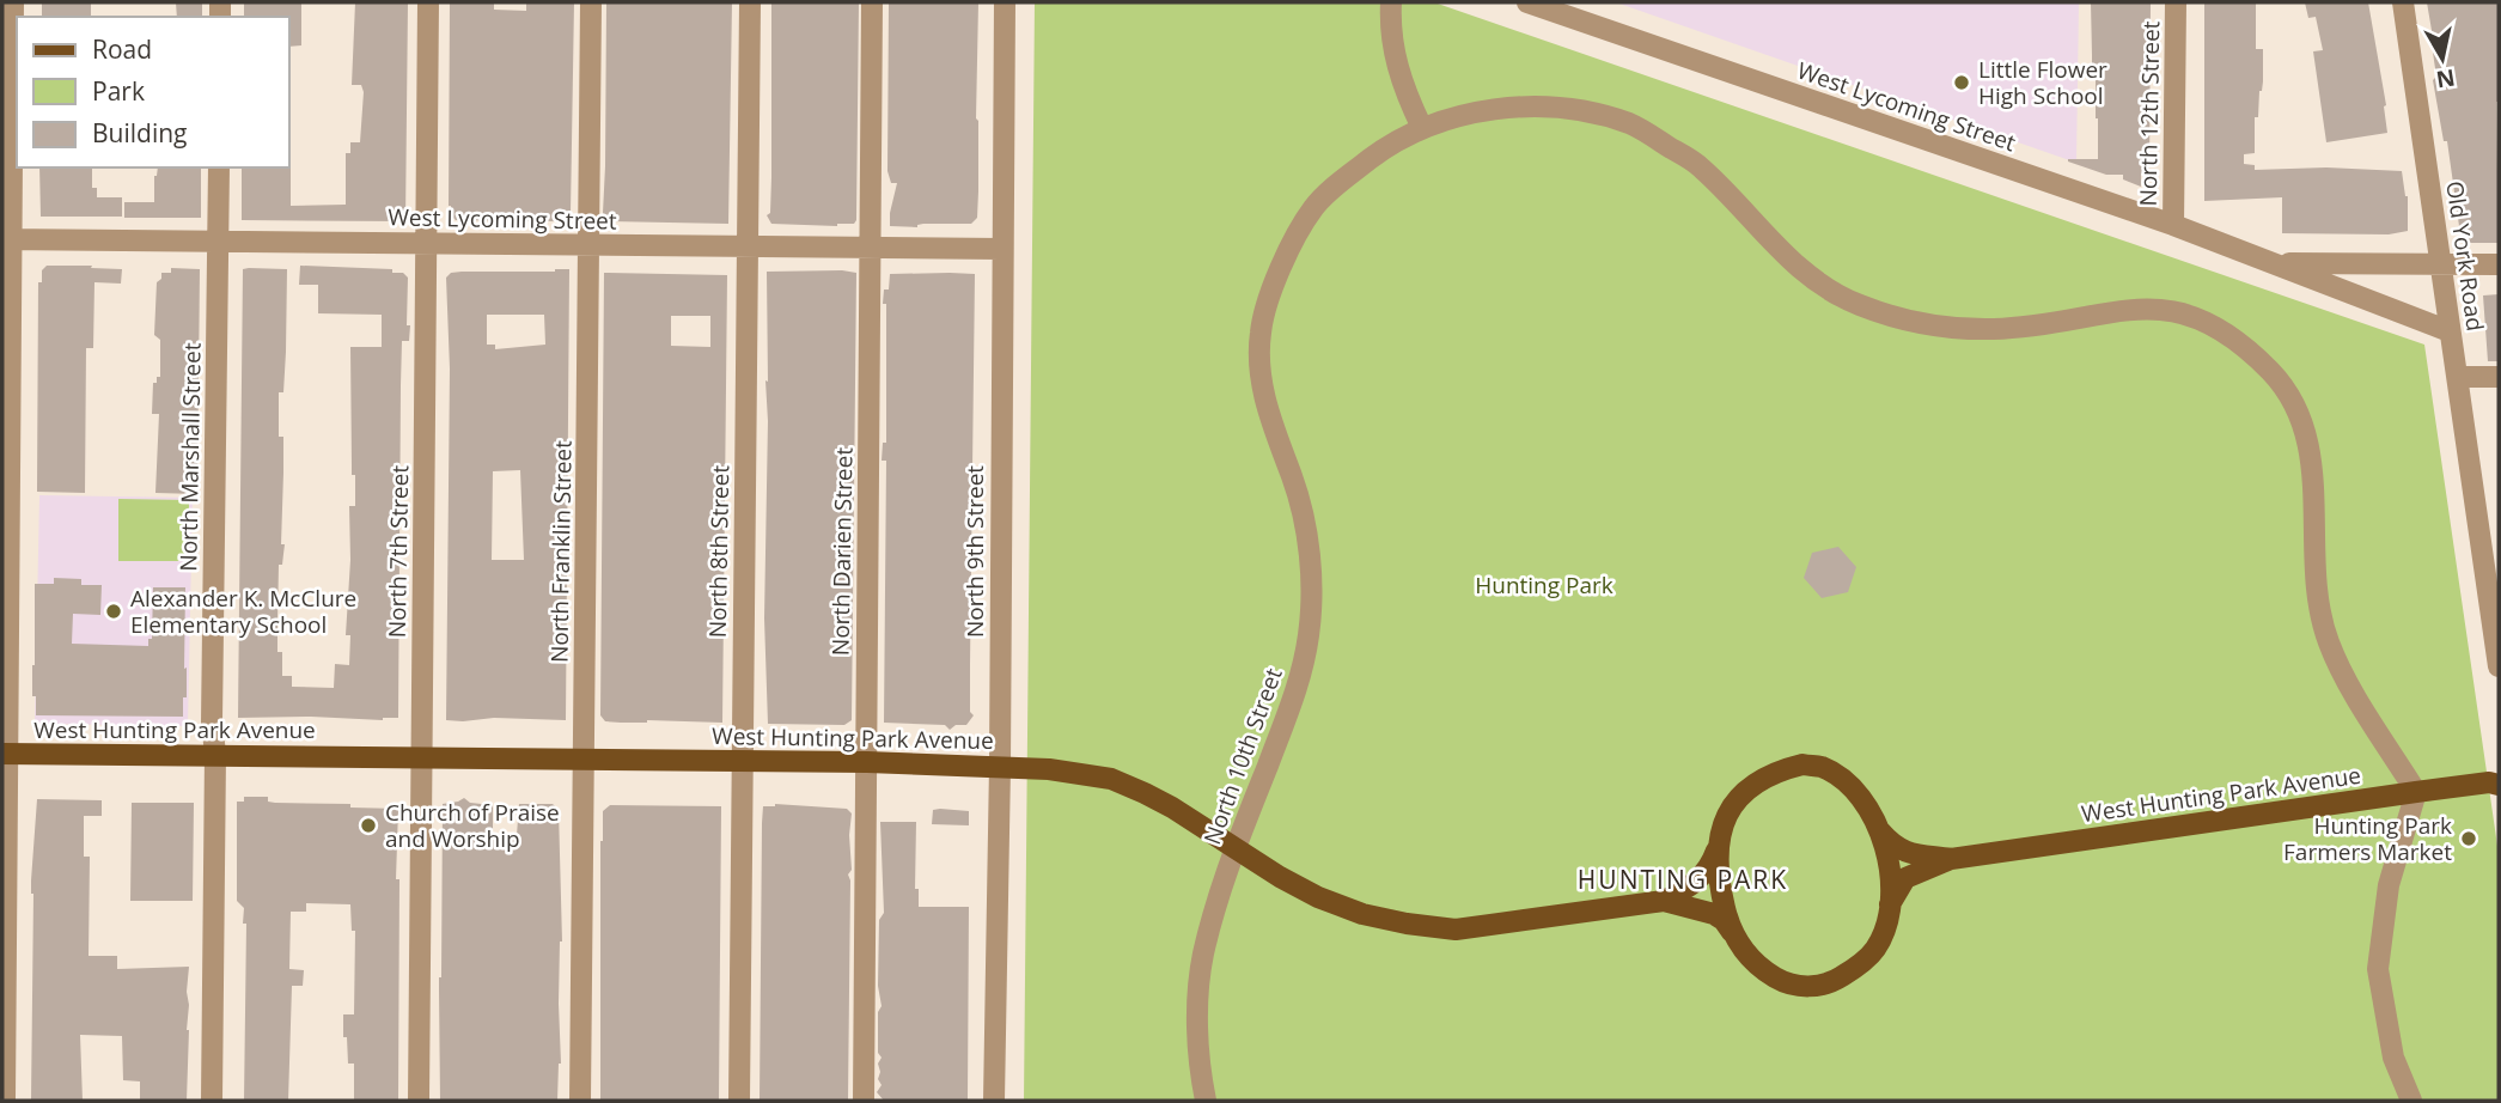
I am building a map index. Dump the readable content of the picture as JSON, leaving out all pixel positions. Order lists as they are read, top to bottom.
{
  "streets": {
    "main road": ["West Hunting Park Avenue"],
    "street": [
      "West Lycoming Street",
      "North 12th Street",
      "Old York Road",
      "North Marshall Street",
      "North 7th Street",
      "North Franklin Street",
      "North 8th Street",
      "North Darien Street",
      "North 9th Street",
      "North 10th Street"
    ]
  },
  "crossings": [
    ["West Lycoming Street", "North 12th Street"],
    ["West Lycoming Street", "Old York Road"],
    ["West Lycoming Street", "North Marshall Street"],
    ["West Lycoming Street", "North 7th Street"],
    ["West Lycoming Street", "North Franklin Street"],
    ["West Lycoming Street", "North 8th Street"],
    ["West Lycoming Street", "North Darien Street"],
    ["West Lycoming Street", "North 9th Street"],
    ["North Marshall Street", "West Hunting Park Avenue"],
    ["North 7th Street", "West Hunting Park Avenue"],
    ["North Franklin Street", "West Hunting Park Avenue"],
    ["North 8th Street", "West Hunting Park Avenue"],
    ["North Darien Street", "West Hunting Park Avenue"],
    ["North 9th Street", "West Hunting Park Avenue"],
    ["West Hunting Park Avenue", "North 10th Street"]
  ],
  "districts": ["HUNTING PARK"],
  "parks": ["Hunting Park"],
  "places": [
    "Little Flower High School",
    "Alexander K. McClure Elementary School",
    "Church of Praise and Worship",
    "Hunting Park Farmers Market"
  ],
  "legend": ["Road", "Park", "Building"],
  "north": "bottom"
}
